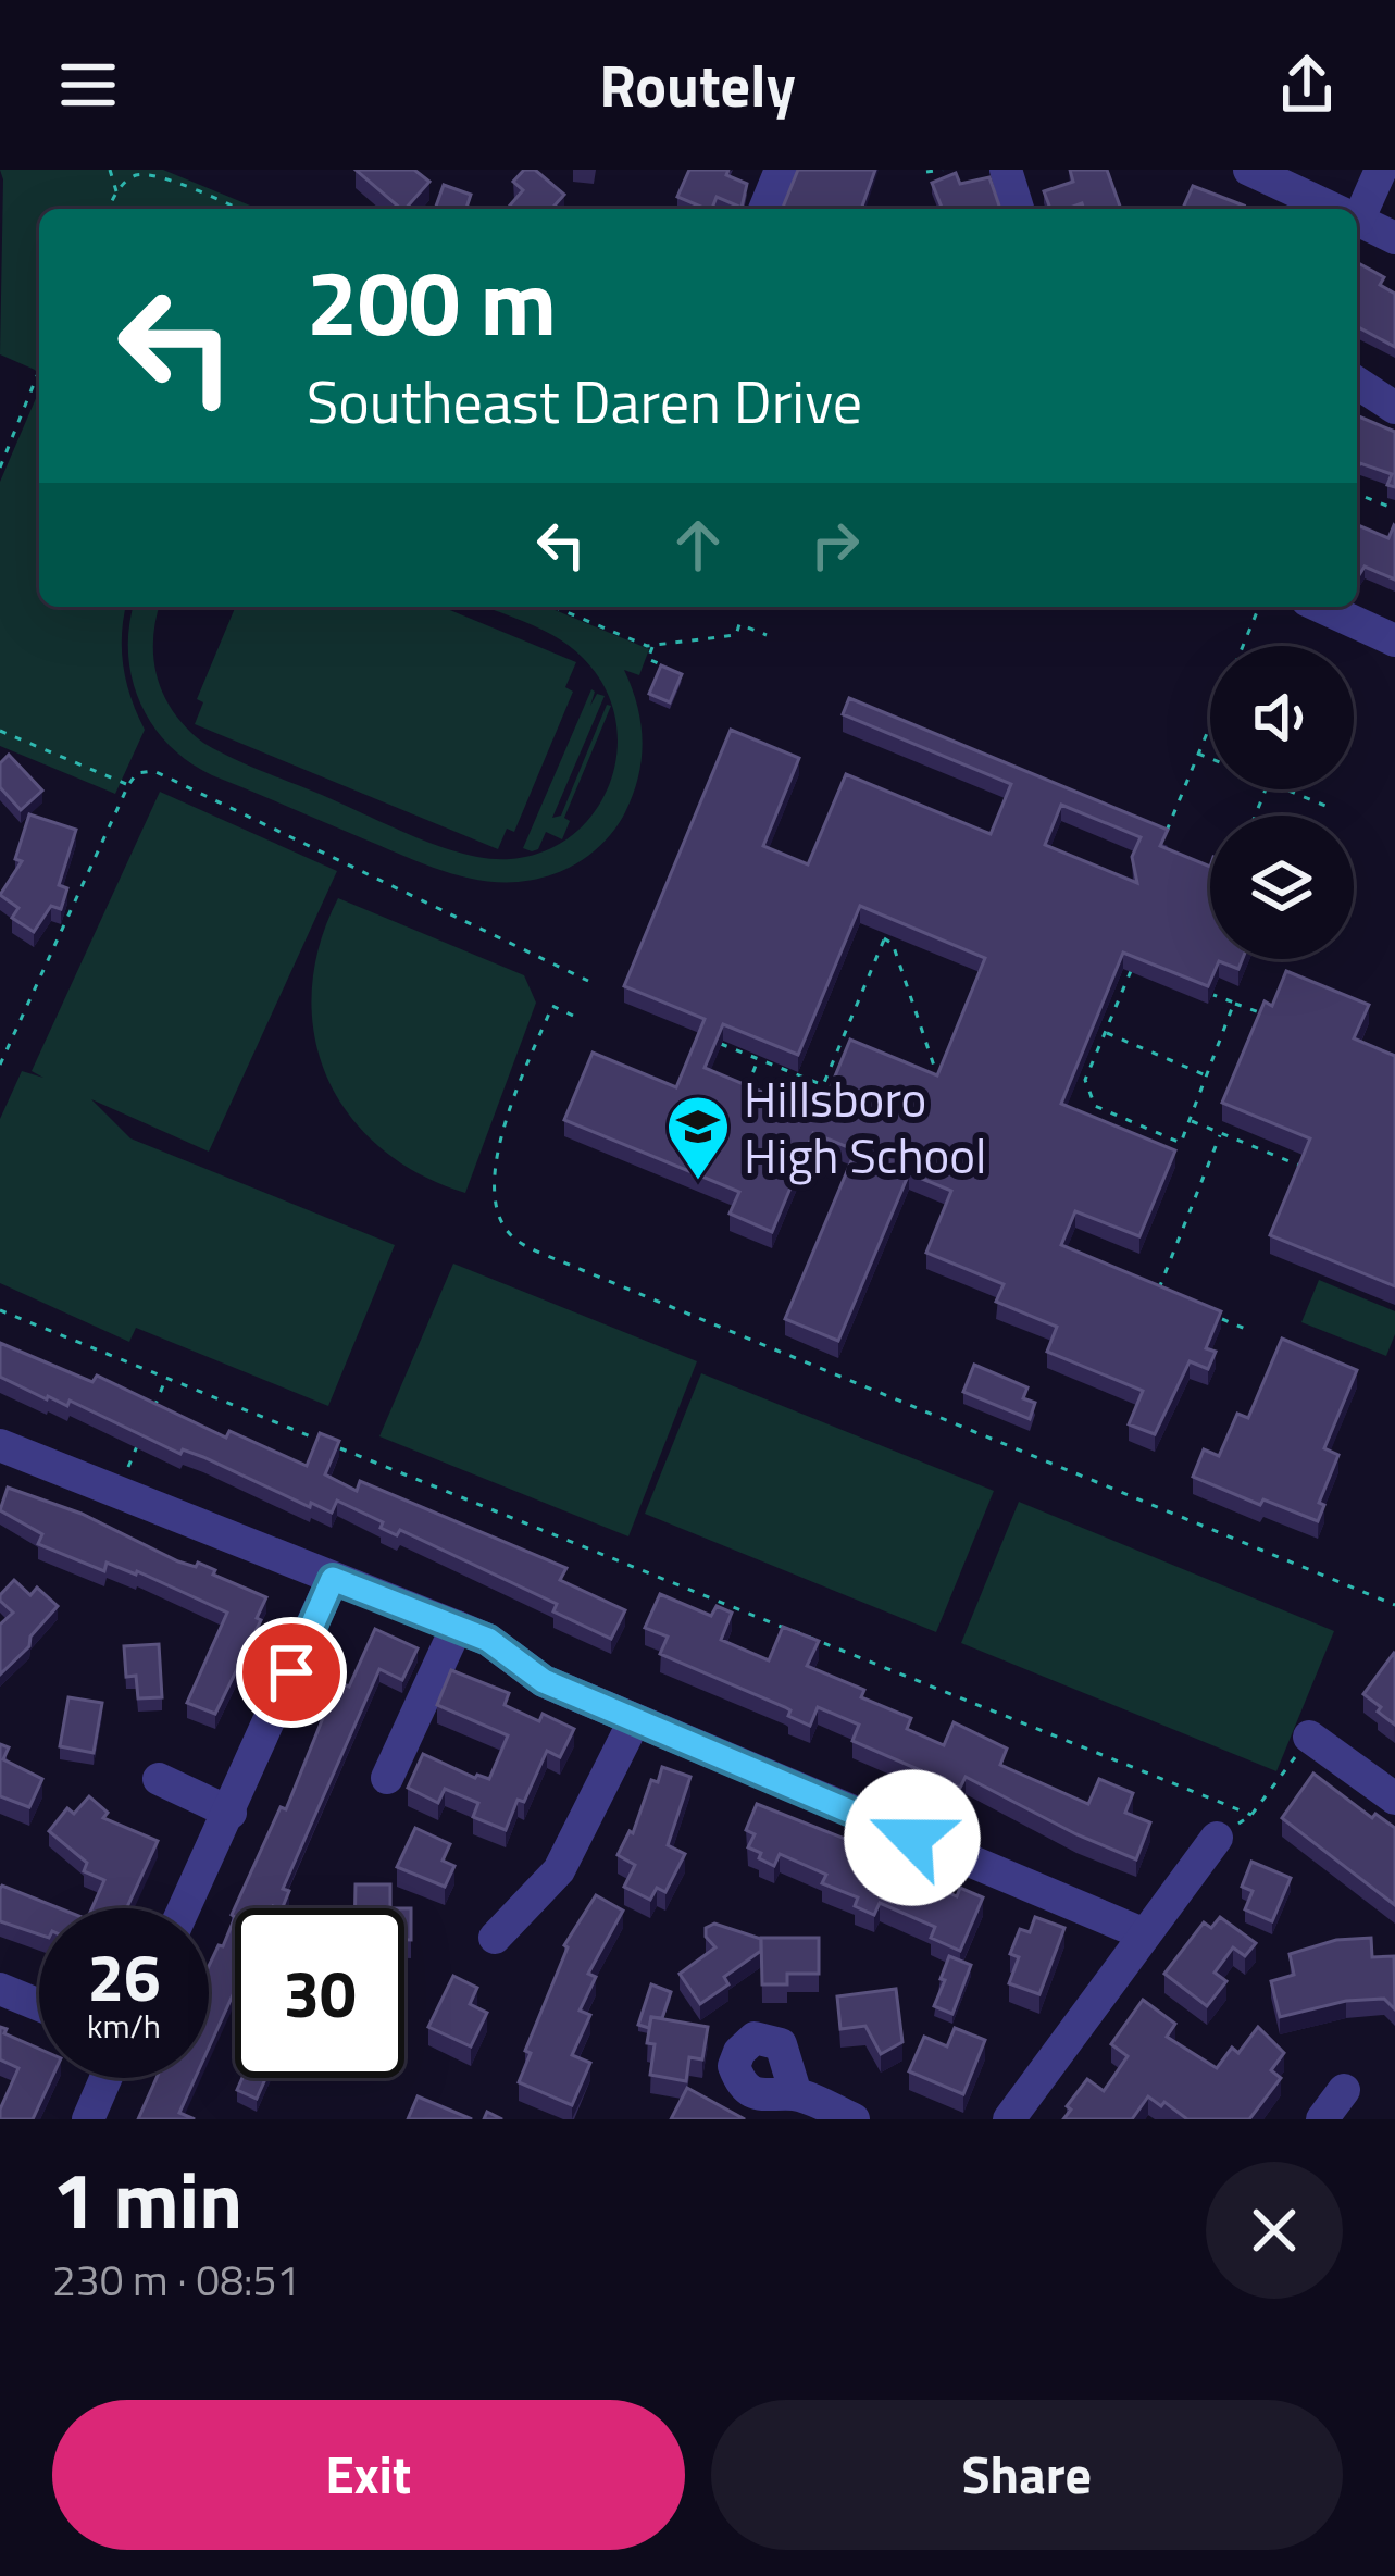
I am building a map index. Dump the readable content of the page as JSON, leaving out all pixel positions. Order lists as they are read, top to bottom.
{
  "places": {
    "school or university": ["Hillsboro High School"]
  },
  "page": {
    "header": "Routely",
    "turn": ["200 m", "Southeast Daren Drive"],
    "speed": "26 km/h",
    "limit": "30",
    "heading": ["1 min", "230 m · 08:51"],
    "buttons": ["Exit", "Share"]
  }
}
